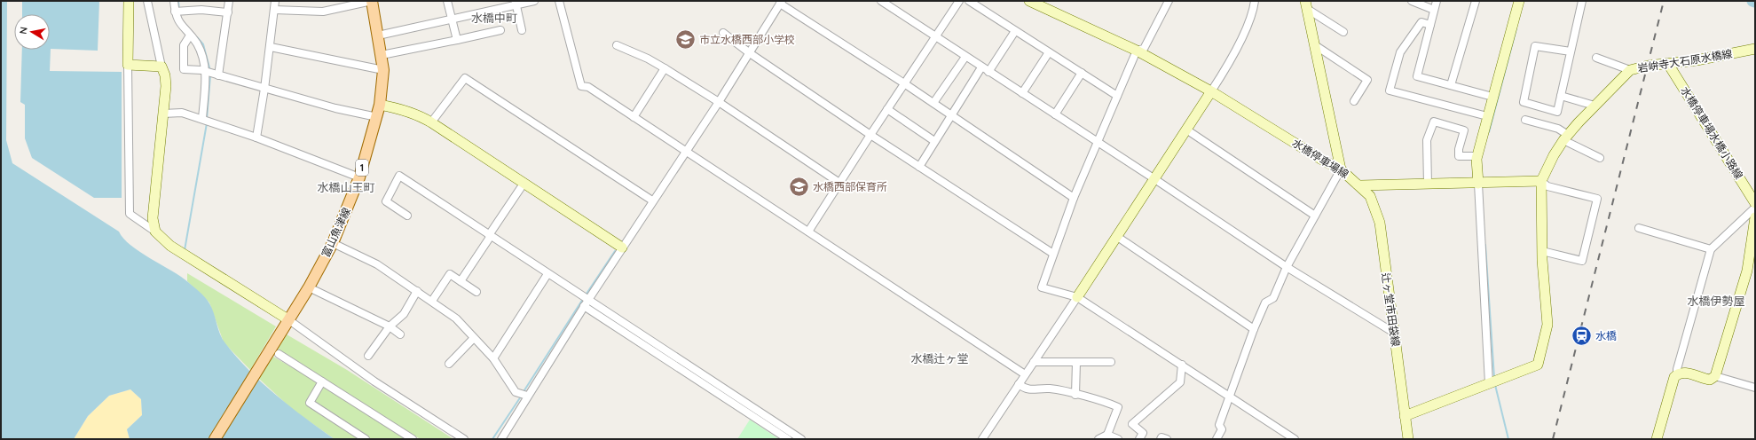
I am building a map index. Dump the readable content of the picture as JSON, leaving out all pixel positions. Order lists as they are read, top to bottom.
{
  "streets": {
    "main road": ["1", "富山魚津線"],
    "street": [
      "岩峅寺大石原水橋線",
      "水橋停車場水橋小路線",
      "水橋停車場線",
      "辻ヶ堂市田袋線"
    ]
  },
  "crossings": [
    ["岩峅寺大石原水橋線", "水橋停車場水橋小路線"],
    ["水橋停車場線", "辻ヶ堂市田袋線"]
  ],
  "districts": [
    "水橋中町",
    "水橋山王町",
    "水橋伊勢屋",
    "水橋辻ヶ堂"
  ],
  "places": {
    "school or university": ["市立水橋西部小学校", "水橋西部保育所"],
    "station": ["水橋"]
  },
  "north": "left"
}
